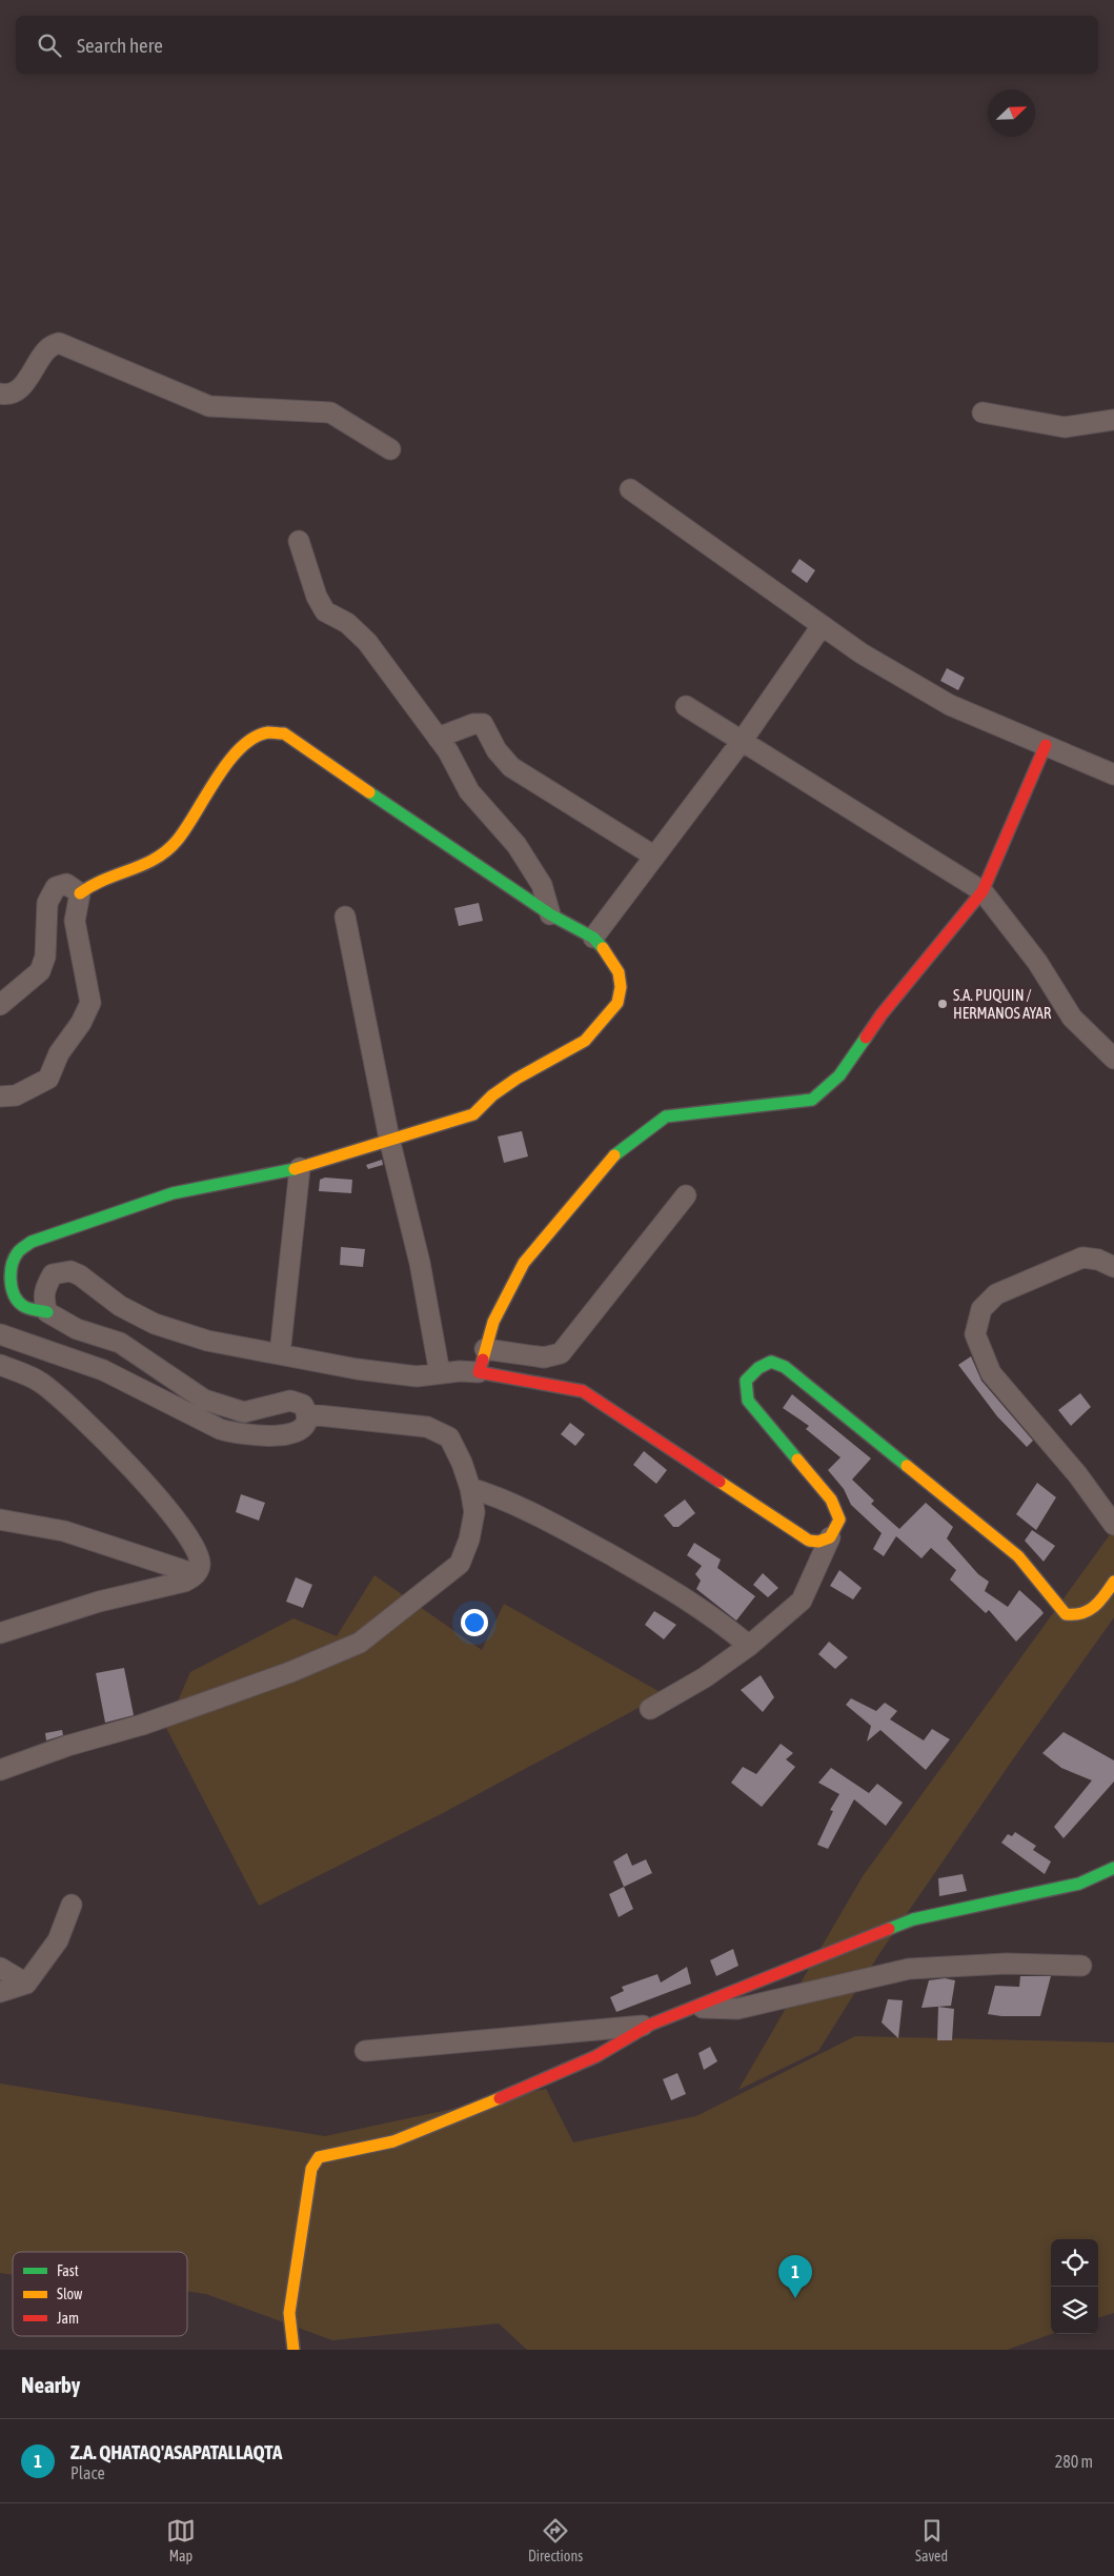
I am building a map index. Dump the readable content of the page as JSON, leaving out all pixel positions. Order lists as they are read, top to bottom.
{
  "places": ["S.A. PUQUIN / HERMANOS AYAR"],
  "legend": ["Fast", "Slow", "Jam"],
  "north": "top right",
  "page": {
    "search": "Search here",
    "pins": "1",
    "heading": "Nearby",
    "list": [
      {
        "mark": "1",
        "name": "Z.A. QHATAQ'ASAPATALLAQTA",
        "note": "Place",
        "value": "280 m"
      }
    ],
    "nav": ["Map", "Directions", "Saved"]
  }
}
